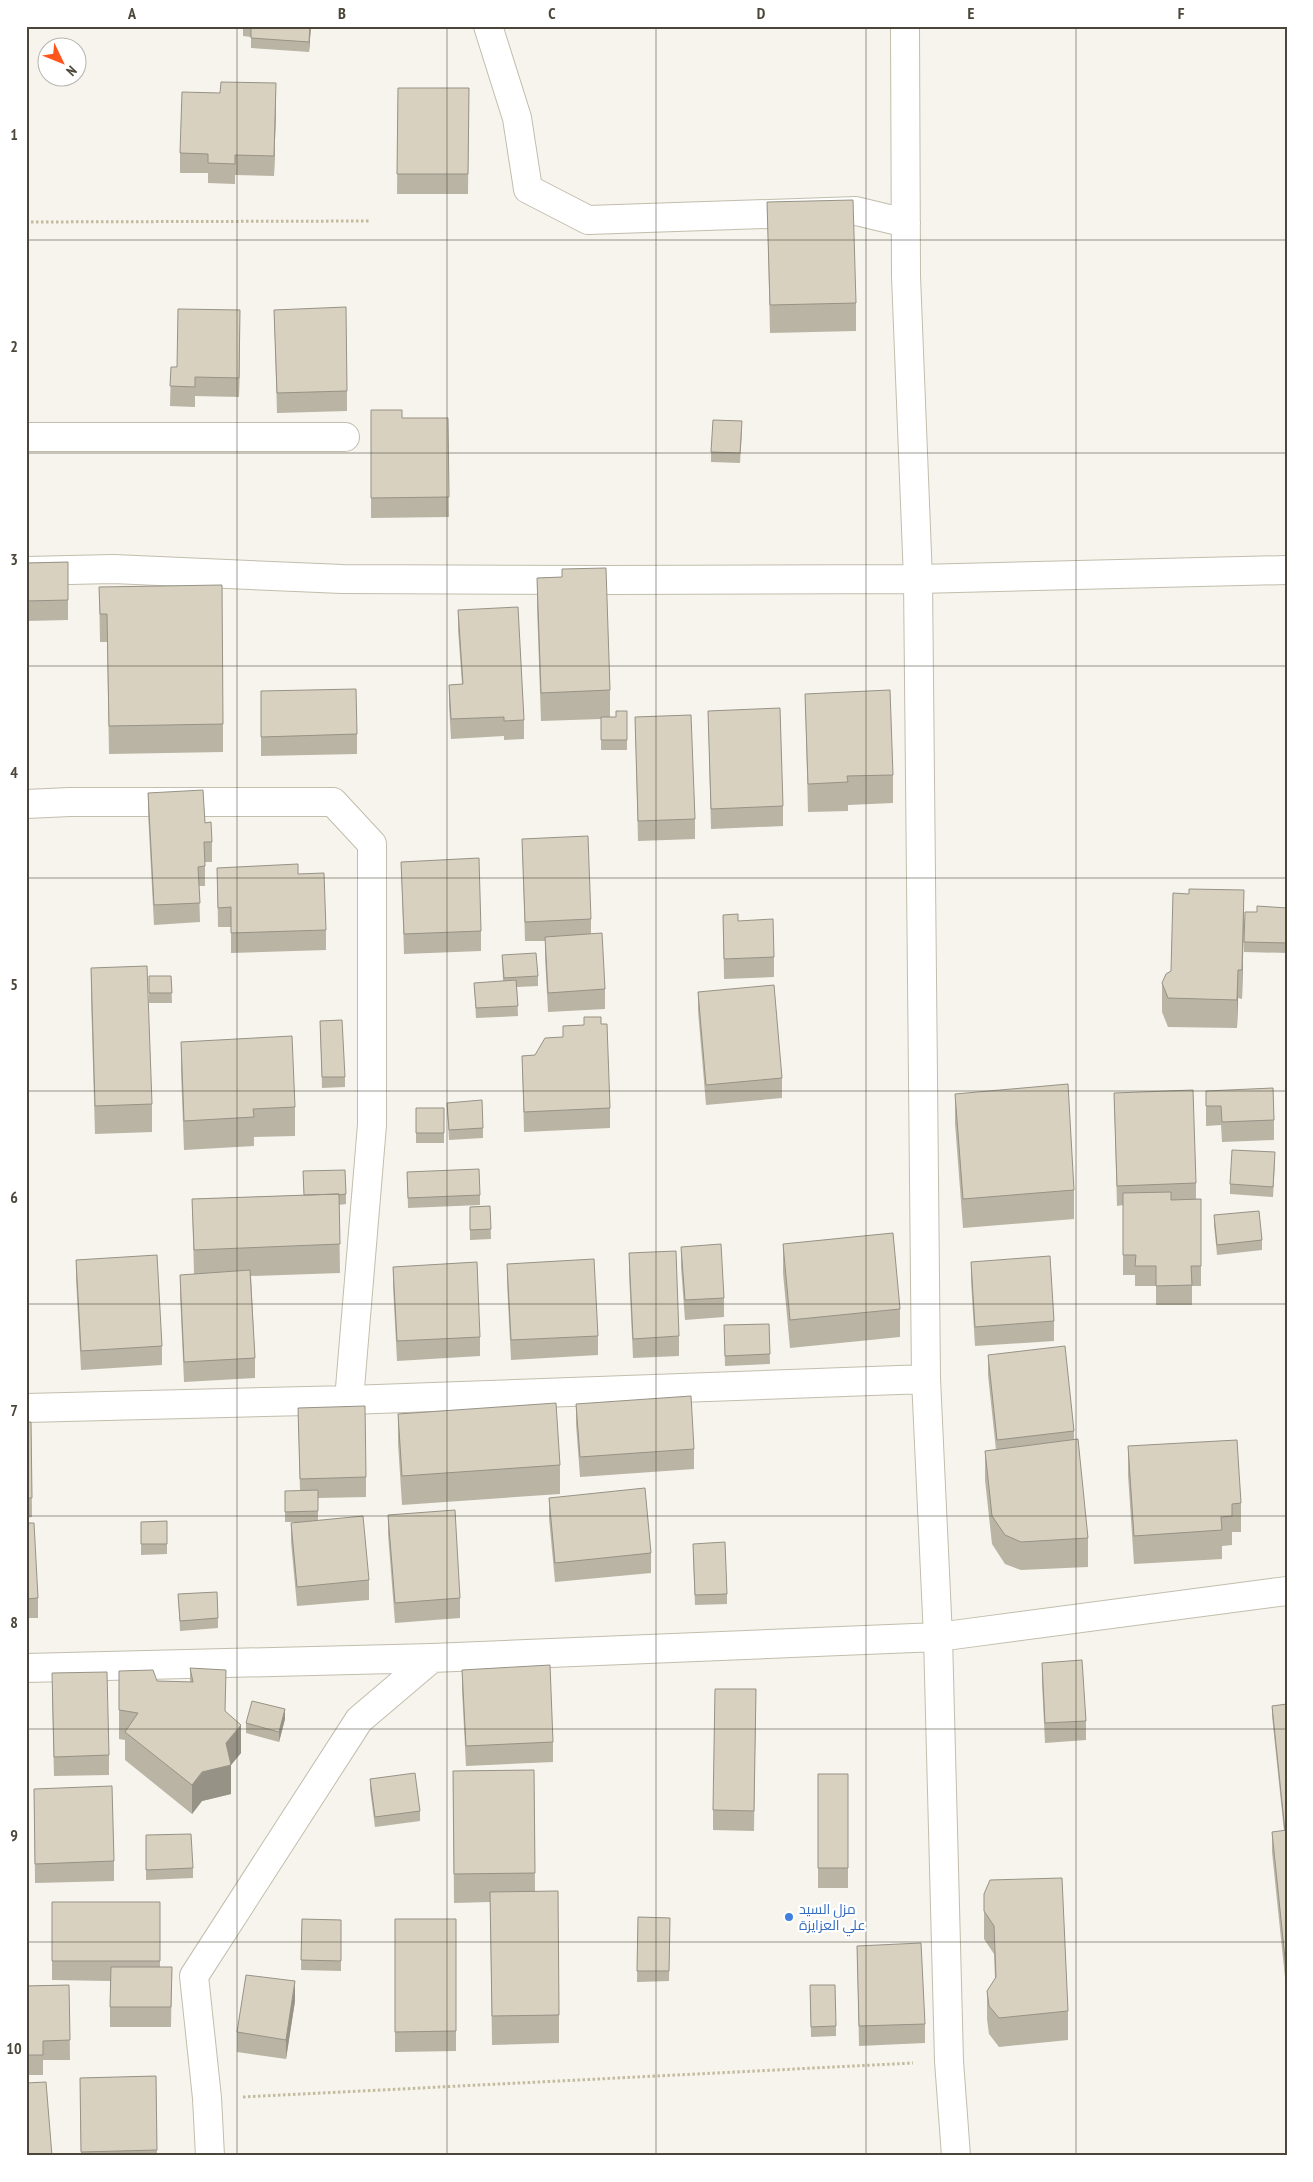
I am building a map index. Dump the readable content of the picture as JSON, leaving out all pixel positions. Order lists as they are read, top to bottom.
{
  "places": ["مزل السيد علي العزايزة"],
  "north": "bottom right",
  "grid": {
    "columns": [
      "A",
      "B",
      "C",
      "D",
      "E",
      "F"
    ],
    "rows": [
      "1",
      "2",
      "3",
      "4",
      "5",
      "6",
      "7",
      "8",
      "9",
      "10"
    ]
  }
}
